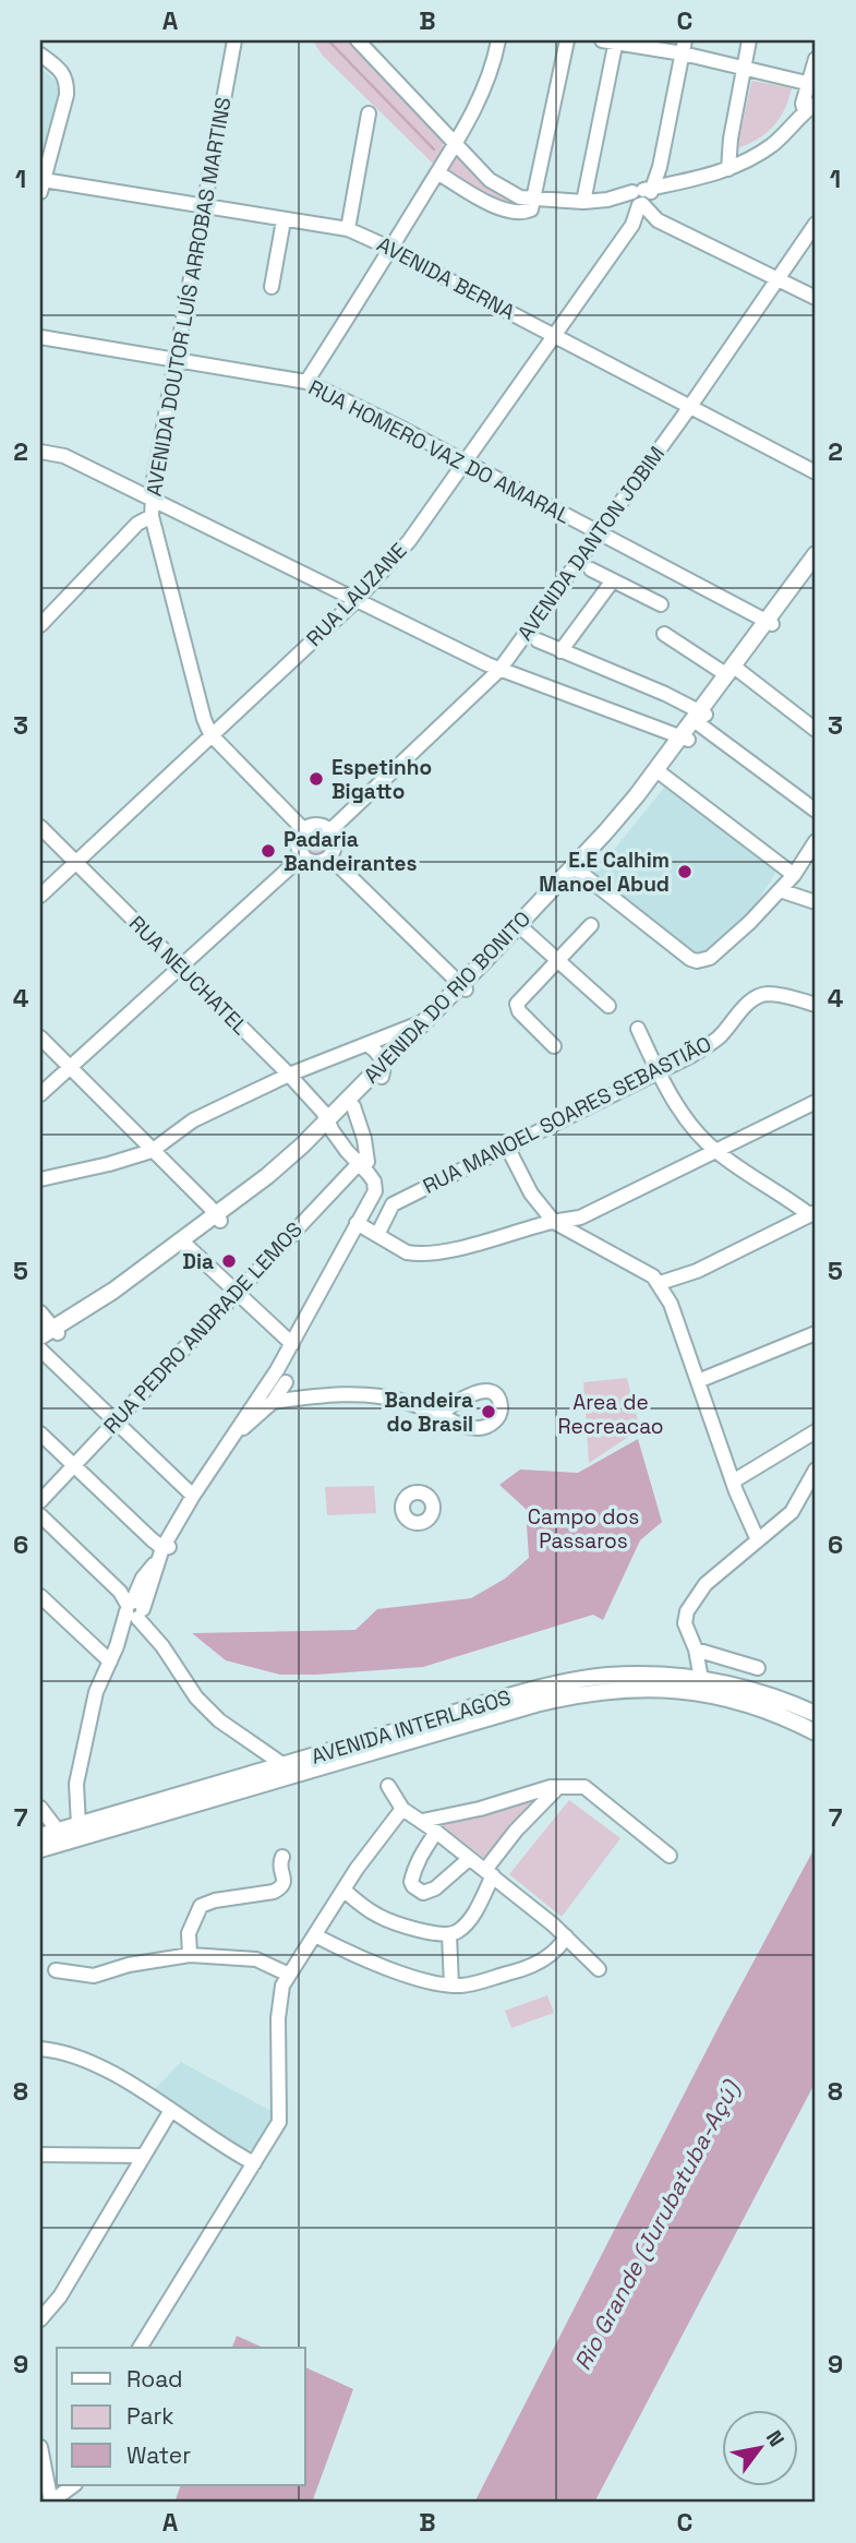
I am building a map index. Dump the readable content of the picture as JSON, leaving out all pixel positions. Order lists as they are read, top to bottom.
{
  "streets": {
    "main road": ["AVENIDA DO RIO BONITO", "AVENIDA INTERLAGOS"],
    "street": [
      "AVENIDA BERNA",
      "AVENIDA DOUTOR LUÍS ARROBAS MARTINS",
      "RUA HOMERO VAZ DO AMARAL",
      "AVENIDA DANTON JOBIM",
      "RUA LAUZANE",
      "RUA NEUCHATEL",
      "RUA MANOEL SOARES SEBASTIÃO",
      "RUA PEDRO ANDRADE LEMOS"
    ]
  },
  "crossings": [
    ["AVENIDA BERNA", "AVENIDA DOUTOR LUÍS ARROBAS MARTINS"],
    ["AVENIDA BERNA", "AVENIDA DANTON JOBIM"],
    ["AVENIDA BERNA", "RUA LAUZANE"],
    ["AVENIDA DOUTOR LUÍS ARROBAS MARTINS", "RUA HOMERO VAZ DO AMARAL"],
    ["AVENIDA DOUTOR LUÍS ARROBAS MARTINS", "AVENIDA DANTON JOBIM"],
    ["AVENIDA DOUTOR LUÍS ARROBAS MARTINS", "RUA LAUZANE"],
    ["RUA HOMERO VAZ DO AMARAL", "AVENIDA DANTON JOBIM"],
    ["RUA HOMERO VAZ DO AMARAL", "RUA LAUZANE"],
    ["RUA HOMERO VAZ DO AMARAL", "AVENIDA DO RIO BONITO"],
    ["RUA LAUZANE", "RUA NEUCHATEL"],
    ["RUA NEUCHATEL", "AVENIDA DO RIO BONITO"],
    ["RUA NEUCHATEL", "RUA PEDRO ANDRADE LEMOS"]
  ],
  "water": ["Rio Grande (Jurubatuba-Açú)"],
  "parks": ["Area de Recreacao", "Campo dos Passaros"],
  "places": [
    "Espetinho Bigatto",
    "Padaria Bandeirantes",
    "E.E Calhim Manoel Abud",
    "Dia",
    "Bandeira do Brasil"
  ],
  "legend": ["Road", "Park", "Water"],
  "north": "top right",
  "grid": {
    "columns": ["A", "B", "C"],
    "rows": [
      "1",
      "2",
      "3",
      "4",
      "5",
      "6",
      "7",
      "8",
      "9"
    ]
  }
}
